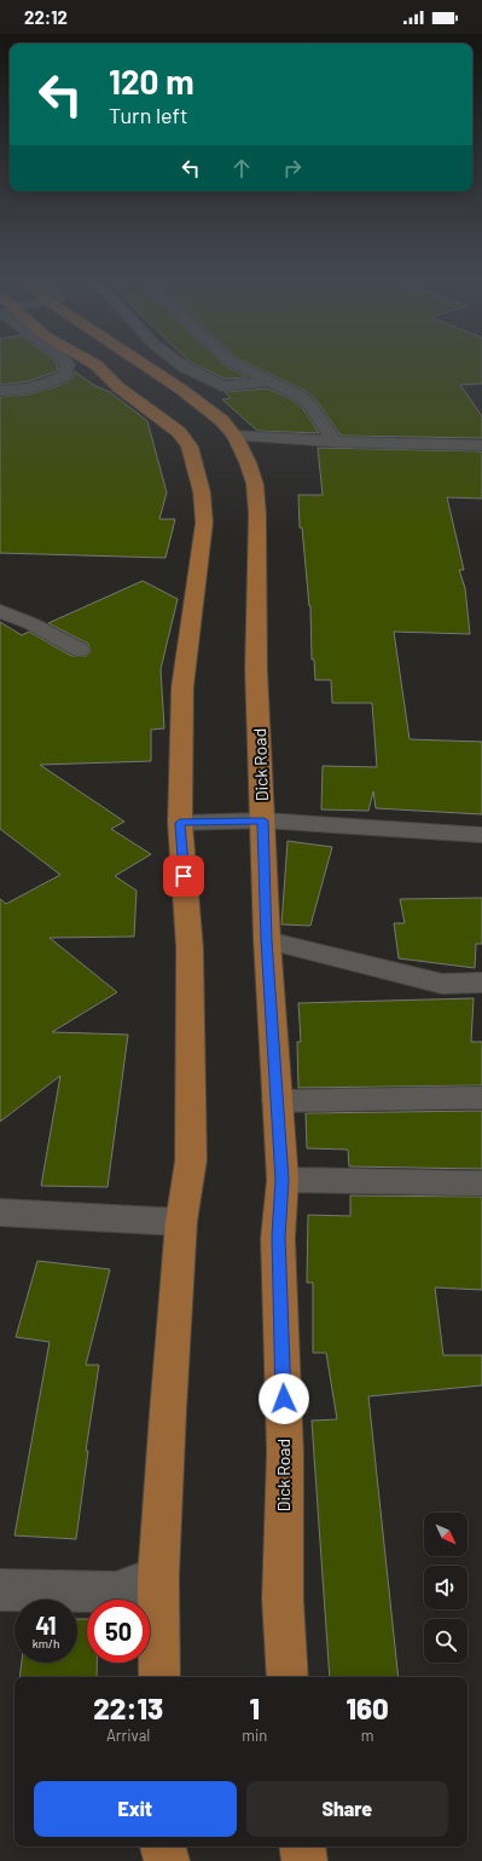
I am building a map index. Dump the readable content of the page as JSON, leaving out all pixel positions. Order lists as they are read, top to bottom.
{
  "streets": {
    "main road": ["Dick Road"]
  },
  "north": "bottom right",
  "page": {
    "status": "22:12",
    "turn": ["120 m", "Turn left"],
    "speed": "41 km/h",
    "limit": "50",
    "eta": [
      "22:13",
      "Arrival",
      "1",
      "min",
      "160",
      "m"
    ],
    "buttons": ["Exit", "Share"]
  }
}
